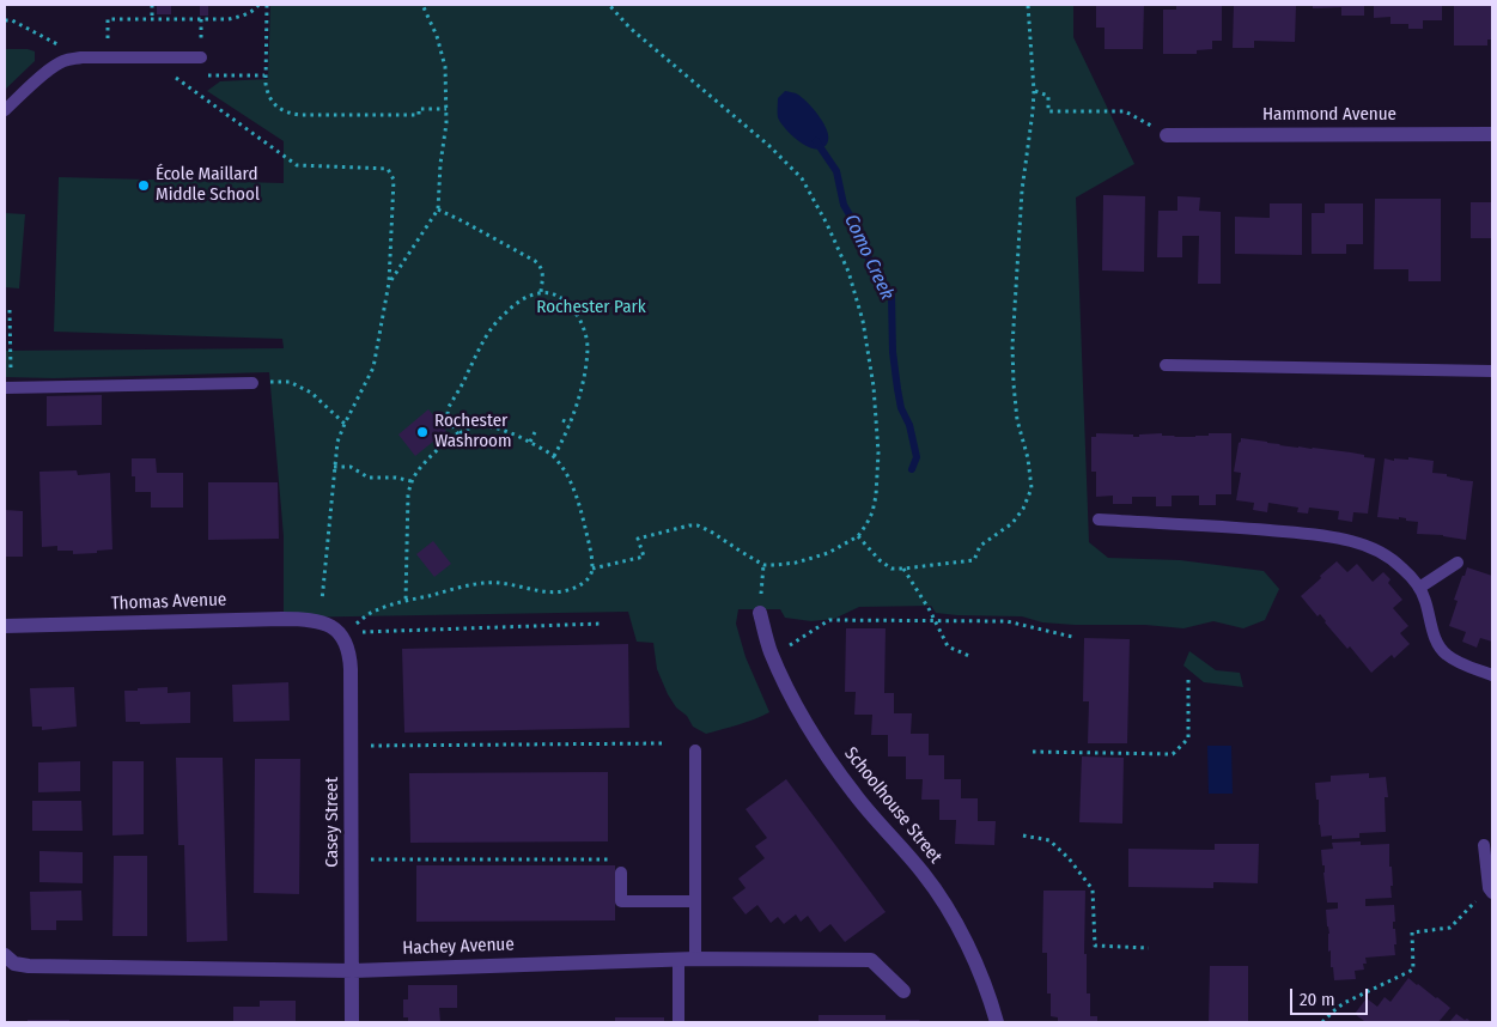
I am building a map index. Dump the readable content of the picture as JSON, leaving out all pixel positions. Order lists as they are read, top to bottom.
{
  "streets": {
    "street": [
      "Hammond Avenue",
      "Thomas Avenue",
      "Schoolhouse Street",
      "Casey Street",
      "Hachey Avenue"
    ]
  },
  "crossings": [
    ["Thomas Avenue", "Casey Street"],
    ["Casey Street", "Hachey Avenue"]
  ],
  "water": ["Como Creek"],
  "parks": ["Rochester Park"],
  "places": ["École Maillard Middle School", "Rochester Washroom"],
  "scale_bar": "20 m"
}
